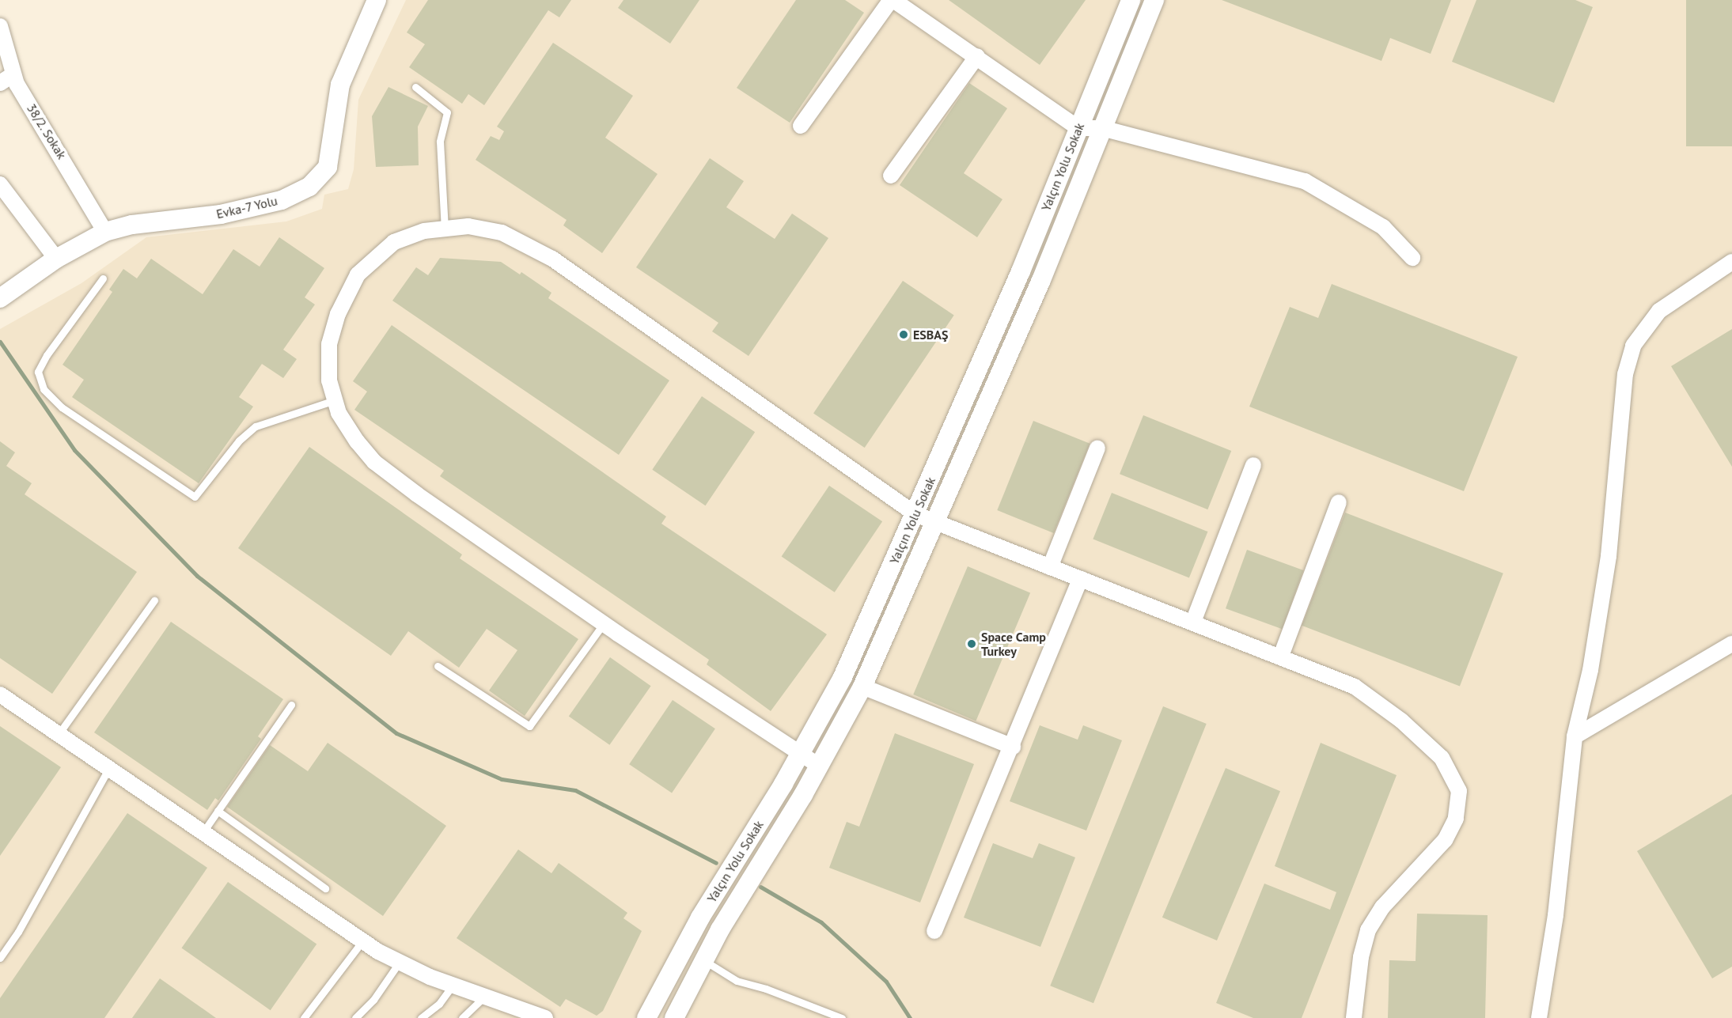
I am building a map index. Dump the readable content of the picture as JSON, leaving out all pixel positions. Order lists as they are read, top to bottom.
{
  "streets": {
    "street": ["38/2. Sokak", "Yalçın Yolu Sokak", "Evka-7 Yolu"]
  },
  "crossings": [
    ["38/2. Sokak", "Evka-7 Yolu"]
  ],
  "places": ["ESBAŞ", "Space Camp Turkey"]
}
